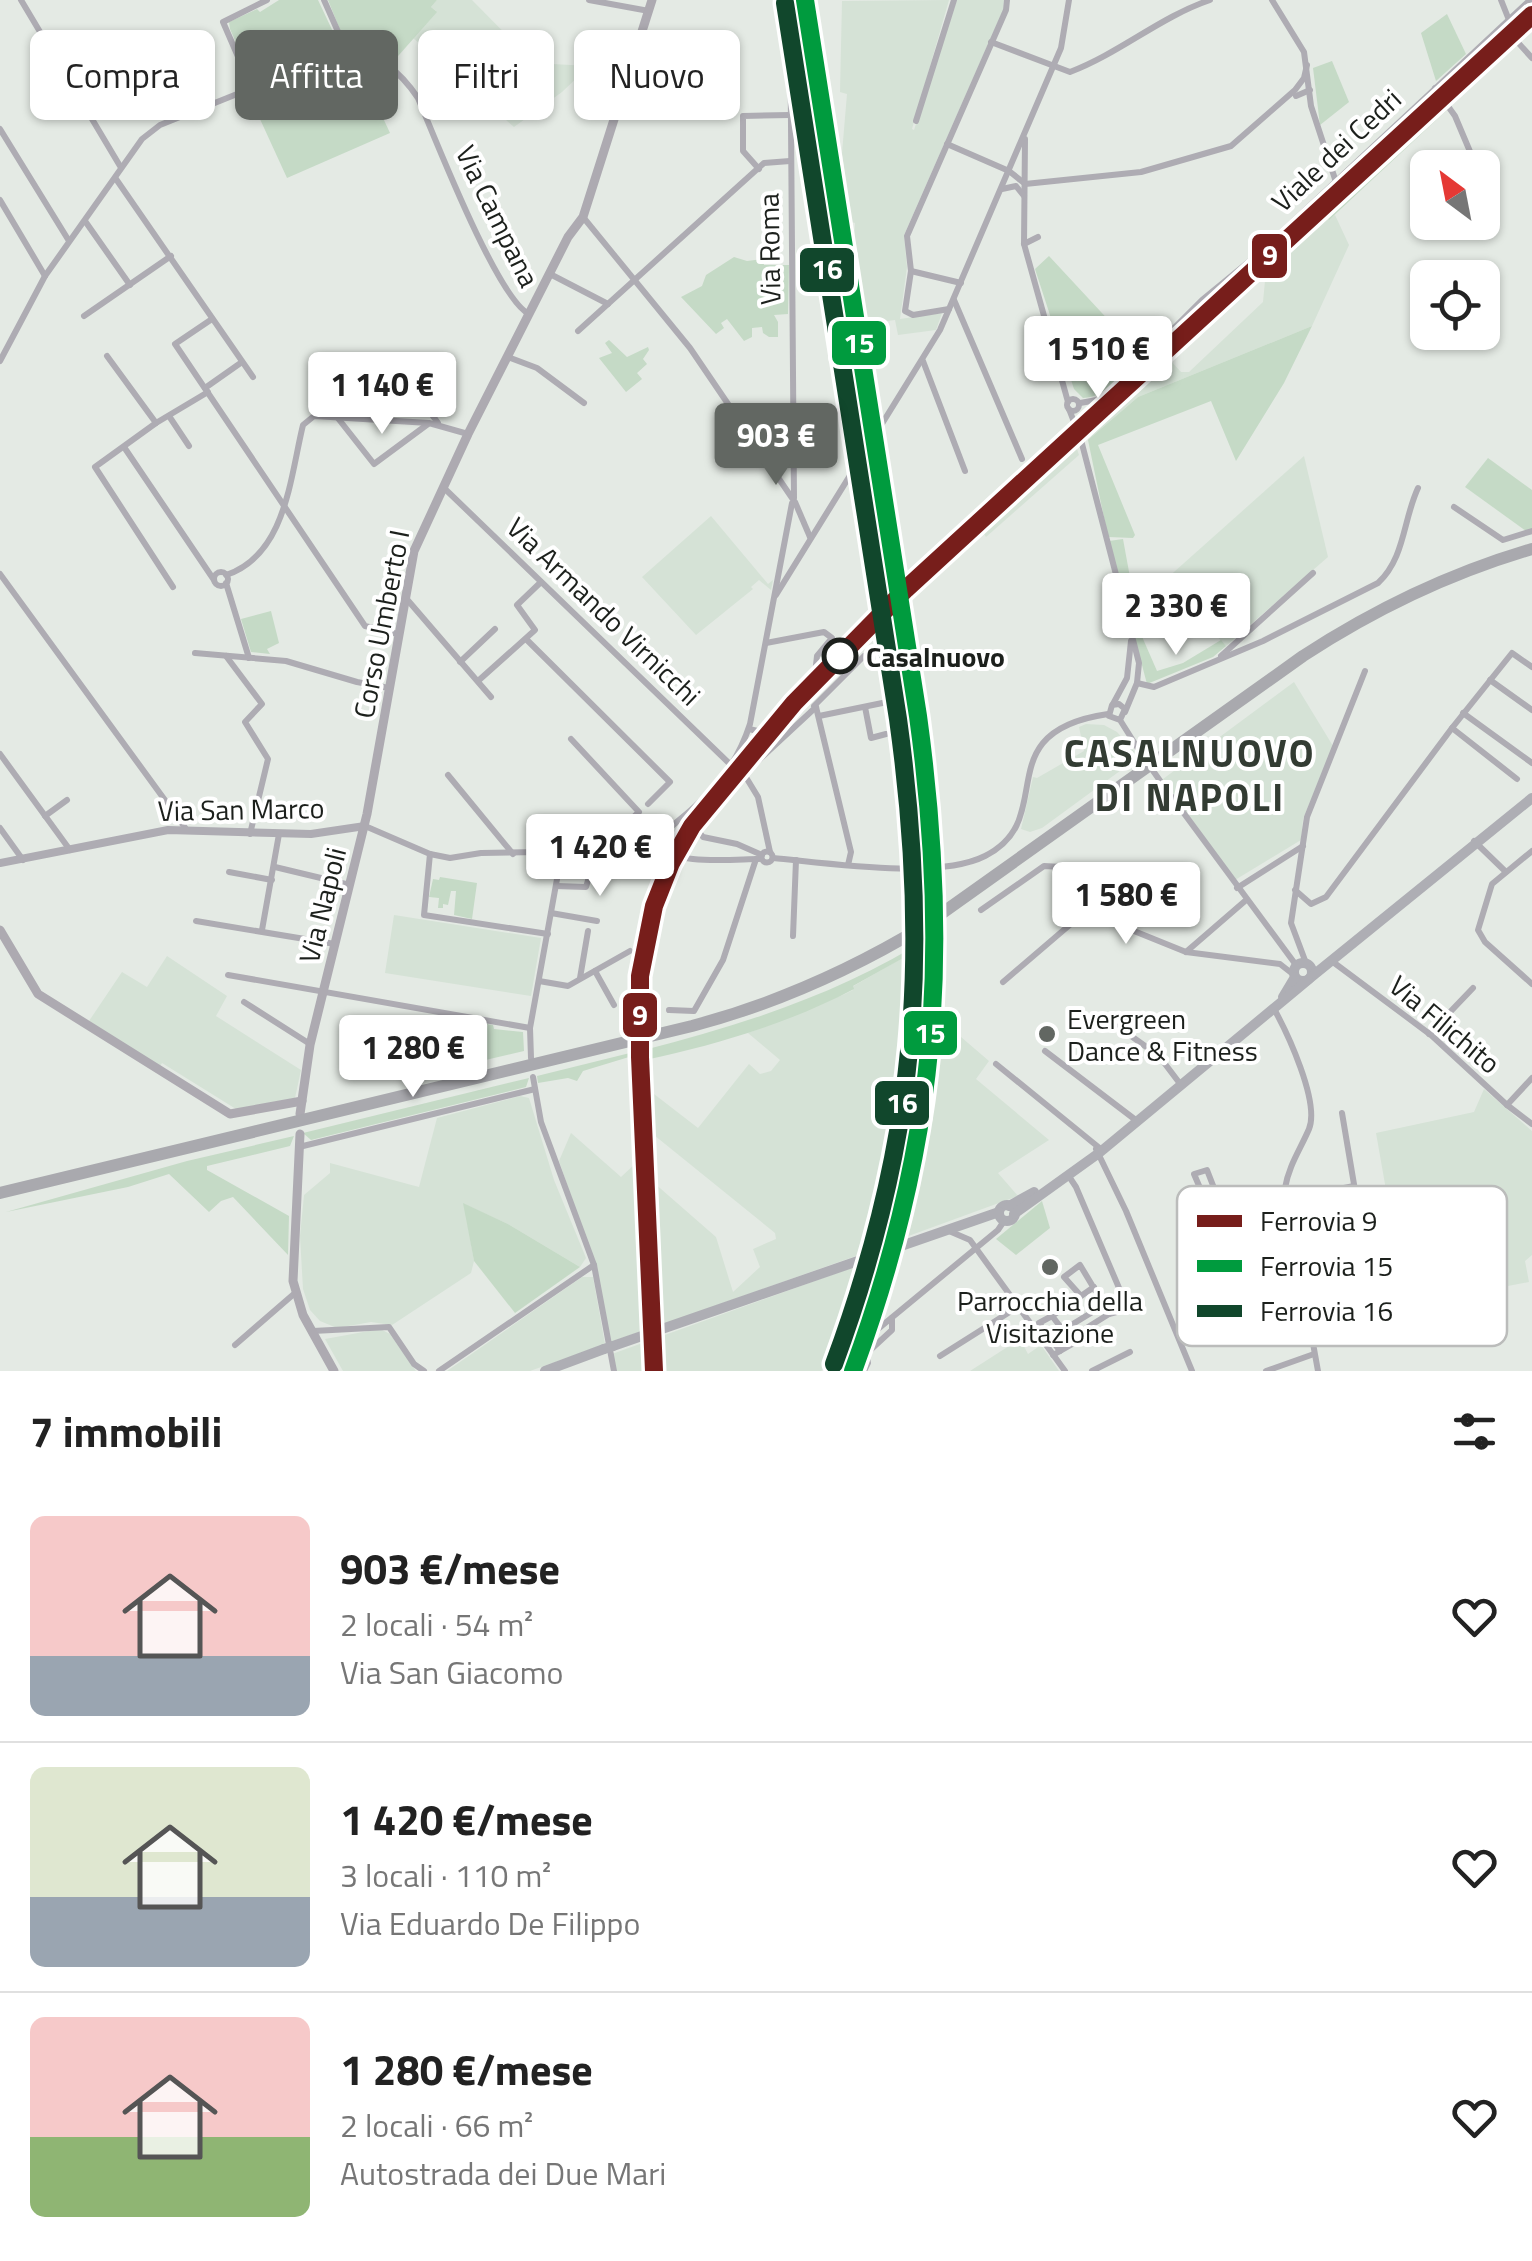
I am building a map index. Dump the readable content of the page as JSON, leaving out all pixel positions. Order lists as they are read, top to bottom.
{
  "streets": {
    "main road": ["Corso Umberto I", "Via Napoli"],
    "street": [
      "Viale dei Cedri",
      "Via Campana",
      "Via Roma",
      "Via Armando Virnicchi",
      "Via San Marco",
      "Via Filichito"
    ]
  },
  "crossings": [
    ["Via Campana", "Corso Umberto I"],
    ["Via Roma", "Via Armando Virnicchi"],
    ["Via Armando Virnicchi", "Corso Umberto I"],
    ["Corso Umberto I", "Via San Marco"],
    ["Corso Umberto I", "Via Napoli"],
    ["Via San Marco", "Via Napoli"]
  ],
  "districts": ["CASALNUOVO DI NAPOLI"],
  "places": ["Casalnuovo", "Evergreen Dance & Fitness", "Parrocchia della Visitazione"],
  "lines": ["rail line 15", "rail line 16", "rail line 9"],
  "legend": ["Ferrovia 9", "Ferrovia 15", "Ferrovia 16"],
  "north": "top left",
  "page": {
    "chip": [
      "Compra",
      "Affitta",
      "Filtri",
      "Nuovo"
    ],
    "price": [
      "1 510 €",
      "1 140 €",
      "903 €",
      "2 330 €",
      "1 420 €",
      "1 580 €",
      "1 280 €"
    ],
    "heading": "7 immobili",
    "list": [
      {
        "name": "903 €/mese",
        "note": "2 locali · 54 m² · Via San Giacomo"
      },
      {
        "name": "1 420 €/mese",
        "note": "3 locali · 110 m² · Via Eduardo De Filippo"
      },
      {
        "name": "1 280 €/mese",
        "note": "2 locali · 66 m² · Autostrada dei Due Mari"
      }
    ]
  }
}
